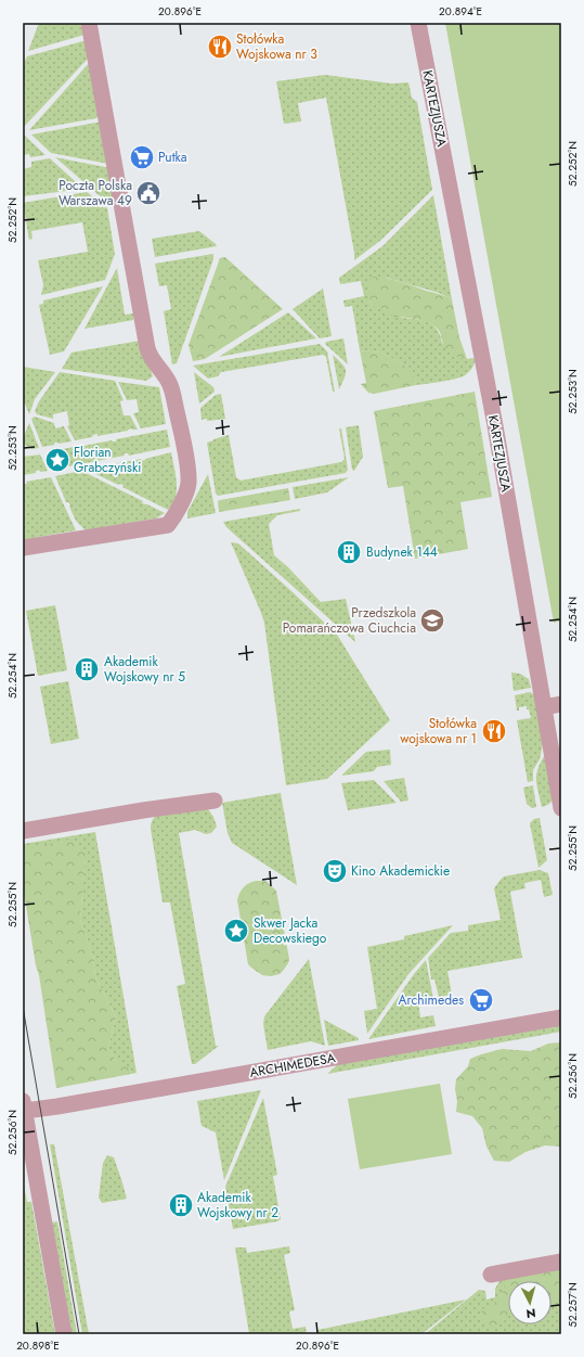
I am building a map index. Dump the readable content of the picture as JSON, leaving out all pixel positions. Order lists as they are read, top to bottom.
{
  "streets": {
    "street": ["KARTEZJUSZA", "ARCHIMEDESA"]
  },
  "places": {
    "restaurant": ["Stołówka Wojskowa nr 3", "Stołówka wojskowa nr 1"],
    "supermarket": ["Putka", "Archimedes"],
    "public building": ["Poczta Polska Warszawa 49"],
    "place": ["Florian Grabczyński", "Skwer Jacka Decowskiego"],
    "building": ["Budynek 144", "Akademik Wojskowy nr 5", "Akademik Wojskowy nr 2"],
    "school or university": ["Przedszkola Pomarańczowa Ciuchcia"],
    "theatre": ["Kino Akademickie"]
  },
  "north": "bottom",
  "coordinates": [
    "20.896°E",
    "20.894°E",
    "52.252°N",
    "52.253°N",
    "52.254°N",
    "52.255°N",
    "52.256°N",
    "52.257°N",
    "20.898°E"
  ]
}
